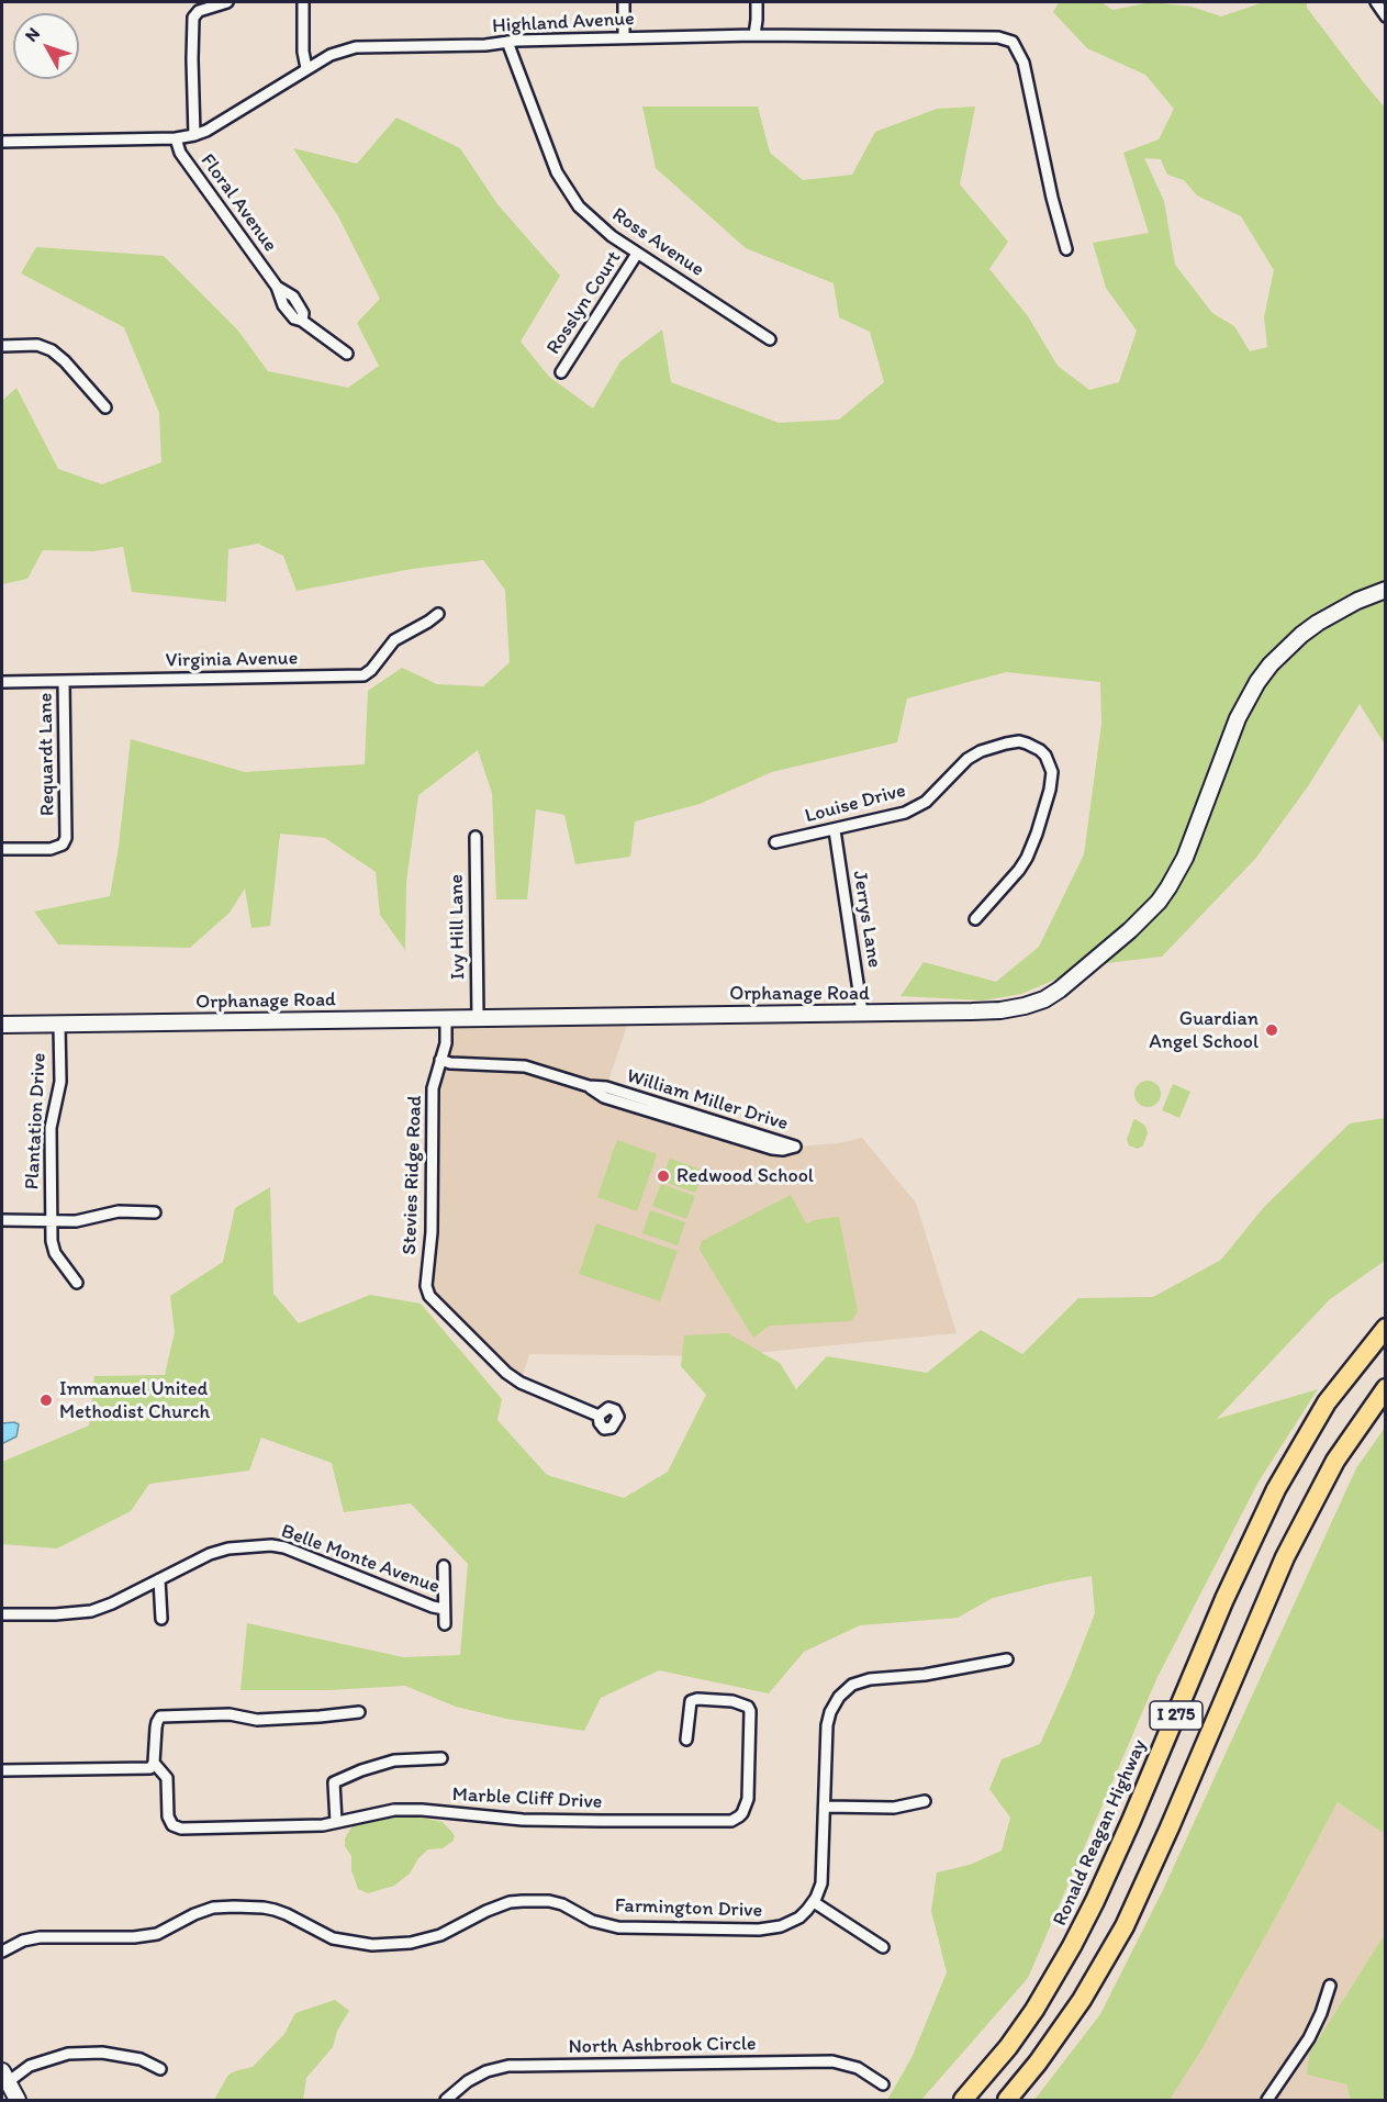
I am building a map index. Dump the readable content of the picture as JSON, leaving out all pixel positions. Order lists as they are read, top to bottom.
{
  "streets": {
    "highway": ["I 275", "Ronald Reagan Highway"],
    "main road": ["Orphanage Road"],
    "street": [
      "Highland Avenue",
      "Floral Avenue",
      "Ross Avenue",
      "Rosslyn Court",
      "Virginia Avenue",
      "Requardt Lane",
      "Louise Drive",
      "Jerrys Lane",
      "Ivy Hill Lane",
      "William Miller Drive",
      "Plantation Drive",
      "Stevies Ridge Road",
      "Belle Monte Avenue",
      "Marble Cliff Drive",
      "Farmington Drive",
      "North Ashbrook Circle"
    ]
  },
  "crossings": [
    ["Highland Avenue", "Floral Avenue"],
    ["Highland Avenue", "Ross Avenue"],
    ["Ross Avenue", "Rosslyn Court"],
    ["Virginia Avenue", "Requardt Lane"],
    ["Louise Drive", "Jerrys Lane"],
    ["Jerrys Lane", "Orphanage Road"],
    ["Ivy Hill Lane", "Orphanage Road"],
    ["Orphanage Road", "Plantation Drive"],
    ["Orphanage Road", "Stevies Ridge Road"],
    ["William Miller Drive", "Stevies Ridge Road"]
  ],
  "places": ["Guardian Angel School", "Redwood School", "Immanuel United Methodist Church"],
  "north": "top left"
}
